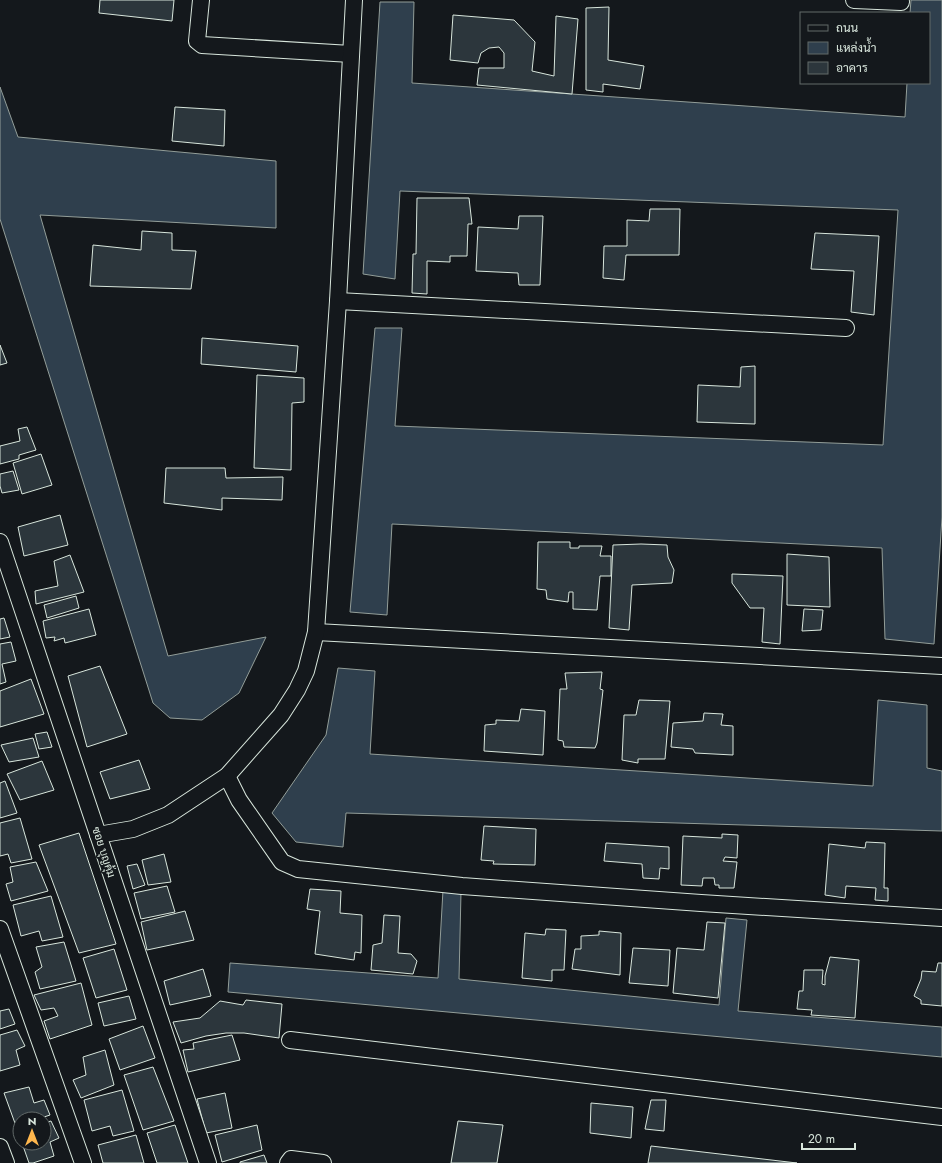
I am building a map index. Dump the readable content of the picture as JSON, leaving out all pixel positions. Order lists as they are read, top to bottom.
{
  "streets": {
    "street": ["ซอย บุญคุ้ม"]
  },
  "legend": ["ถนน", "แหล่งน้ำ", "อาคาร"],
  "scale_bar": "20 m",
  "north": "top"
}
